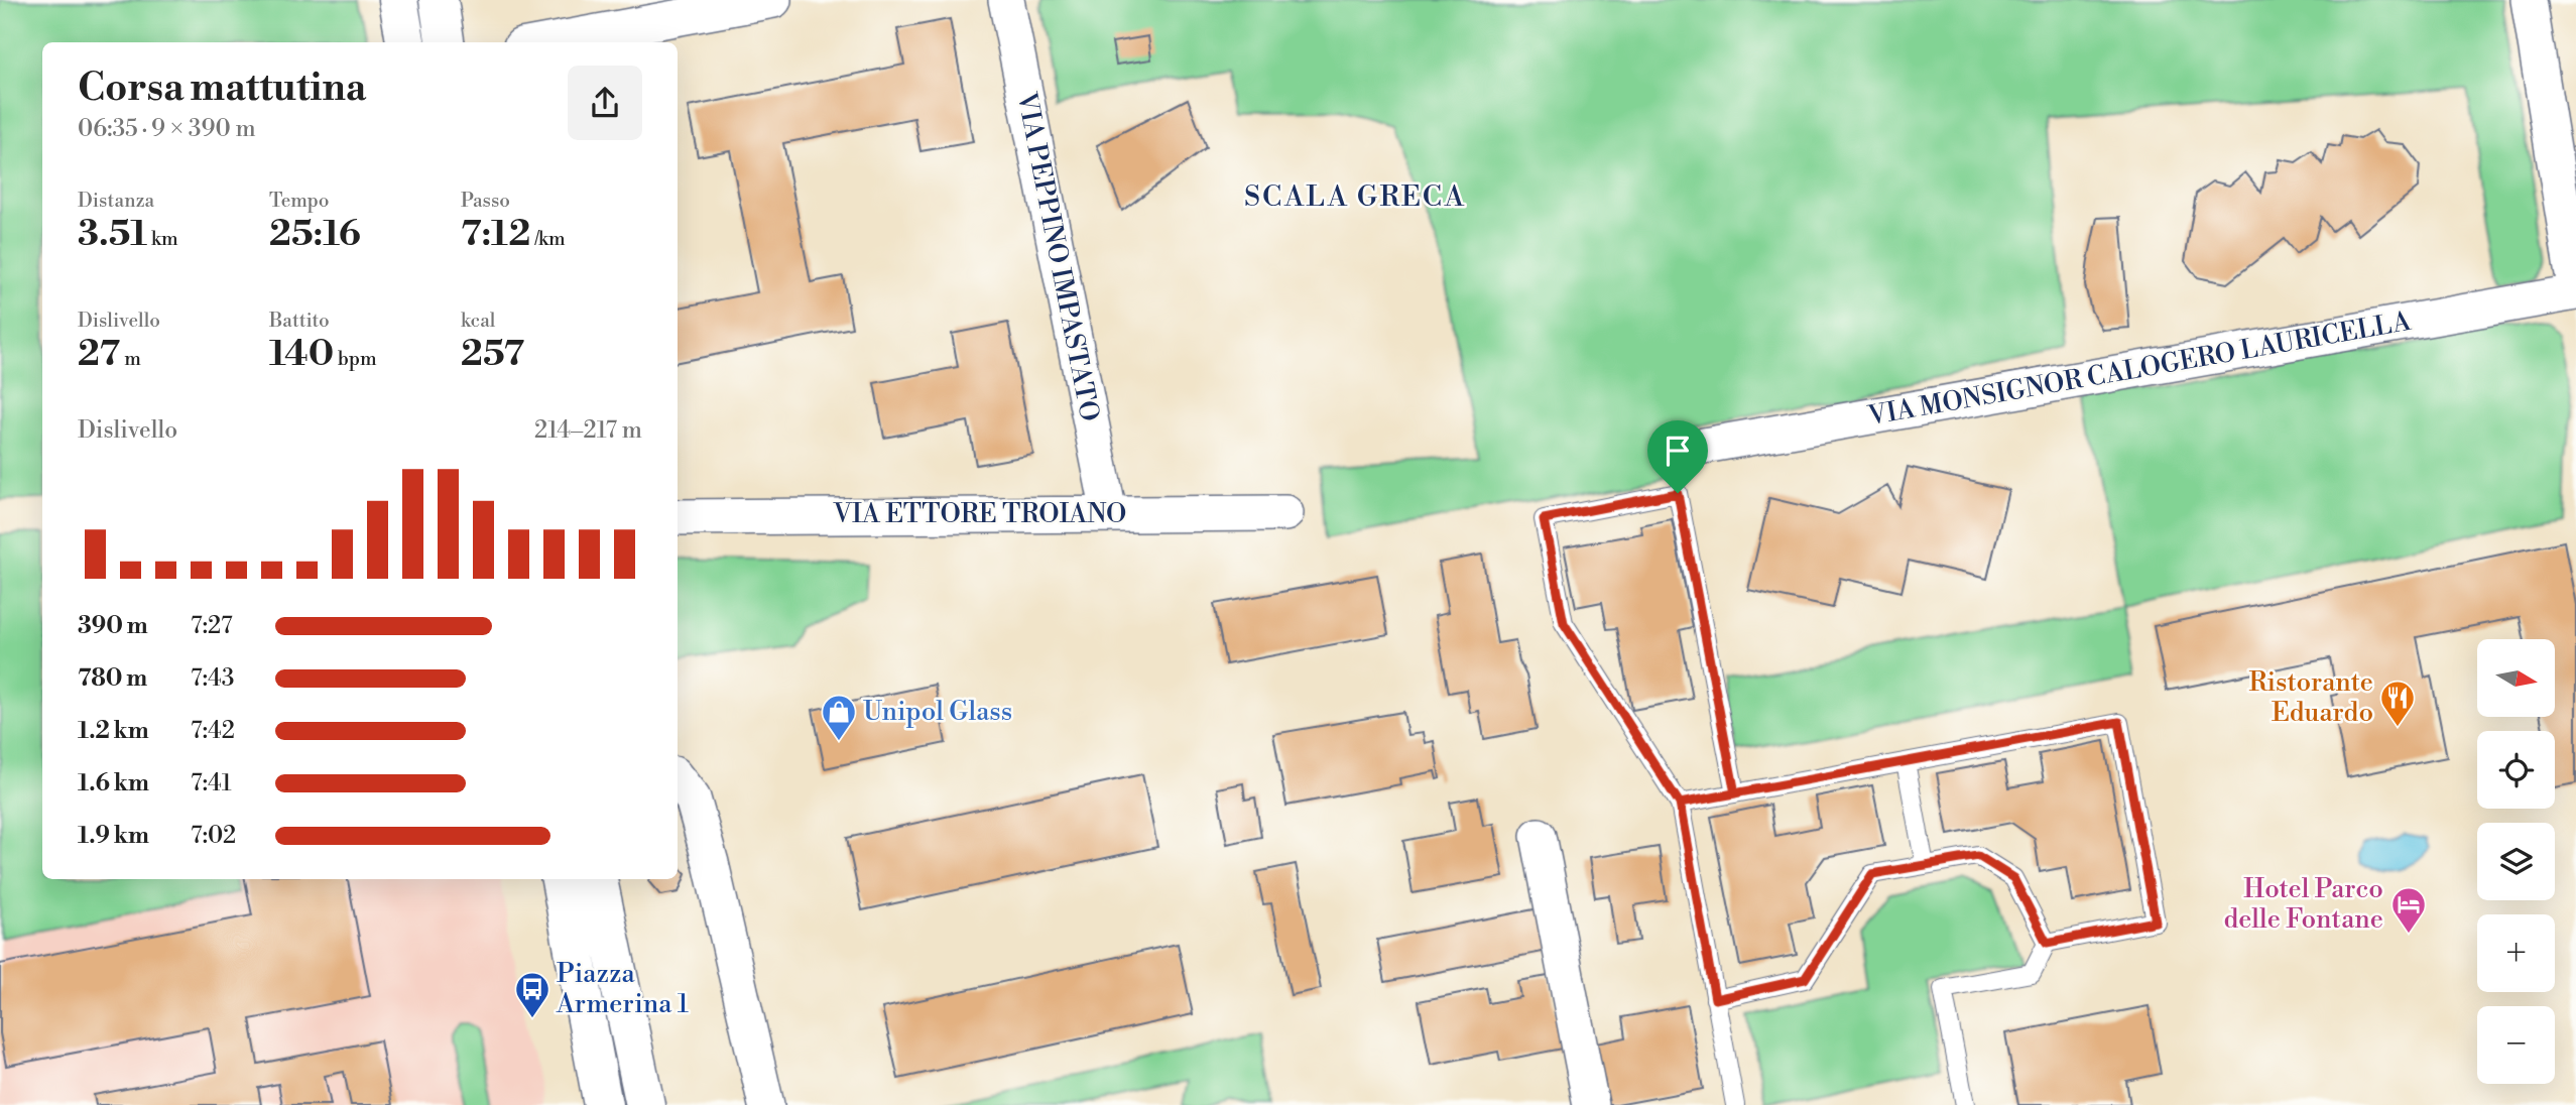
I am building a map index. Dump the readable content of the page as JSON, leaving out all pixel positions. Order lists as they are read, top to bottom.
{
  "streets": {
    "street": ["VIA PEPPINO IMPASTATO", "VIA MONSIGNOR CALOGERO LAURICELLA", "VIA ETTORE TROIANO"]
  },
  "crossings": [
    ["VIA PEPPINO IMPASTATO", "VIA ETTORE TROIANO"]
  ],
  "districts": ["SCALA GRECA"],
  "places": {
    "restaurant": ["Ristorante Eduardo"],
    "shop": ["Unipol Glass"],
    "hotel": ["Hotel Parco delle Fontane"],
    "bus stop": ["Piazza Armerina 1"]
  },
  "north": "right",
  "page": {
    "heading": ["Corsa mattutina", "06:35 · 9 × 390 m"],
    "stats": [
      ["Distanza", "3.51 km"],
      ["Tempo", "25:16"],
      ["Passo", "7:12 /km"],
      ["Dislivello", "27 m"],
      ["Battito", "140 bpm"],
      ["kcal", "257"]
    ],
    "chart": ["Dislivello", "214–217 m"],
    "list": [
      {
        "name": "390 m",
        "note": "7:27"
      },
      {
        "name": "780 m",
        "note": "7:43"
      },
      {
        "name": "1.2 km",
        "note": "7:42"
      },
      {
        "name": "1.6 km",
        "note": "7:41"
      },
      {
        "name": "1.9 km",
        "note": "7:02"
      }
    ],
    "map_buttons": ["+", "−"]
  }
}
